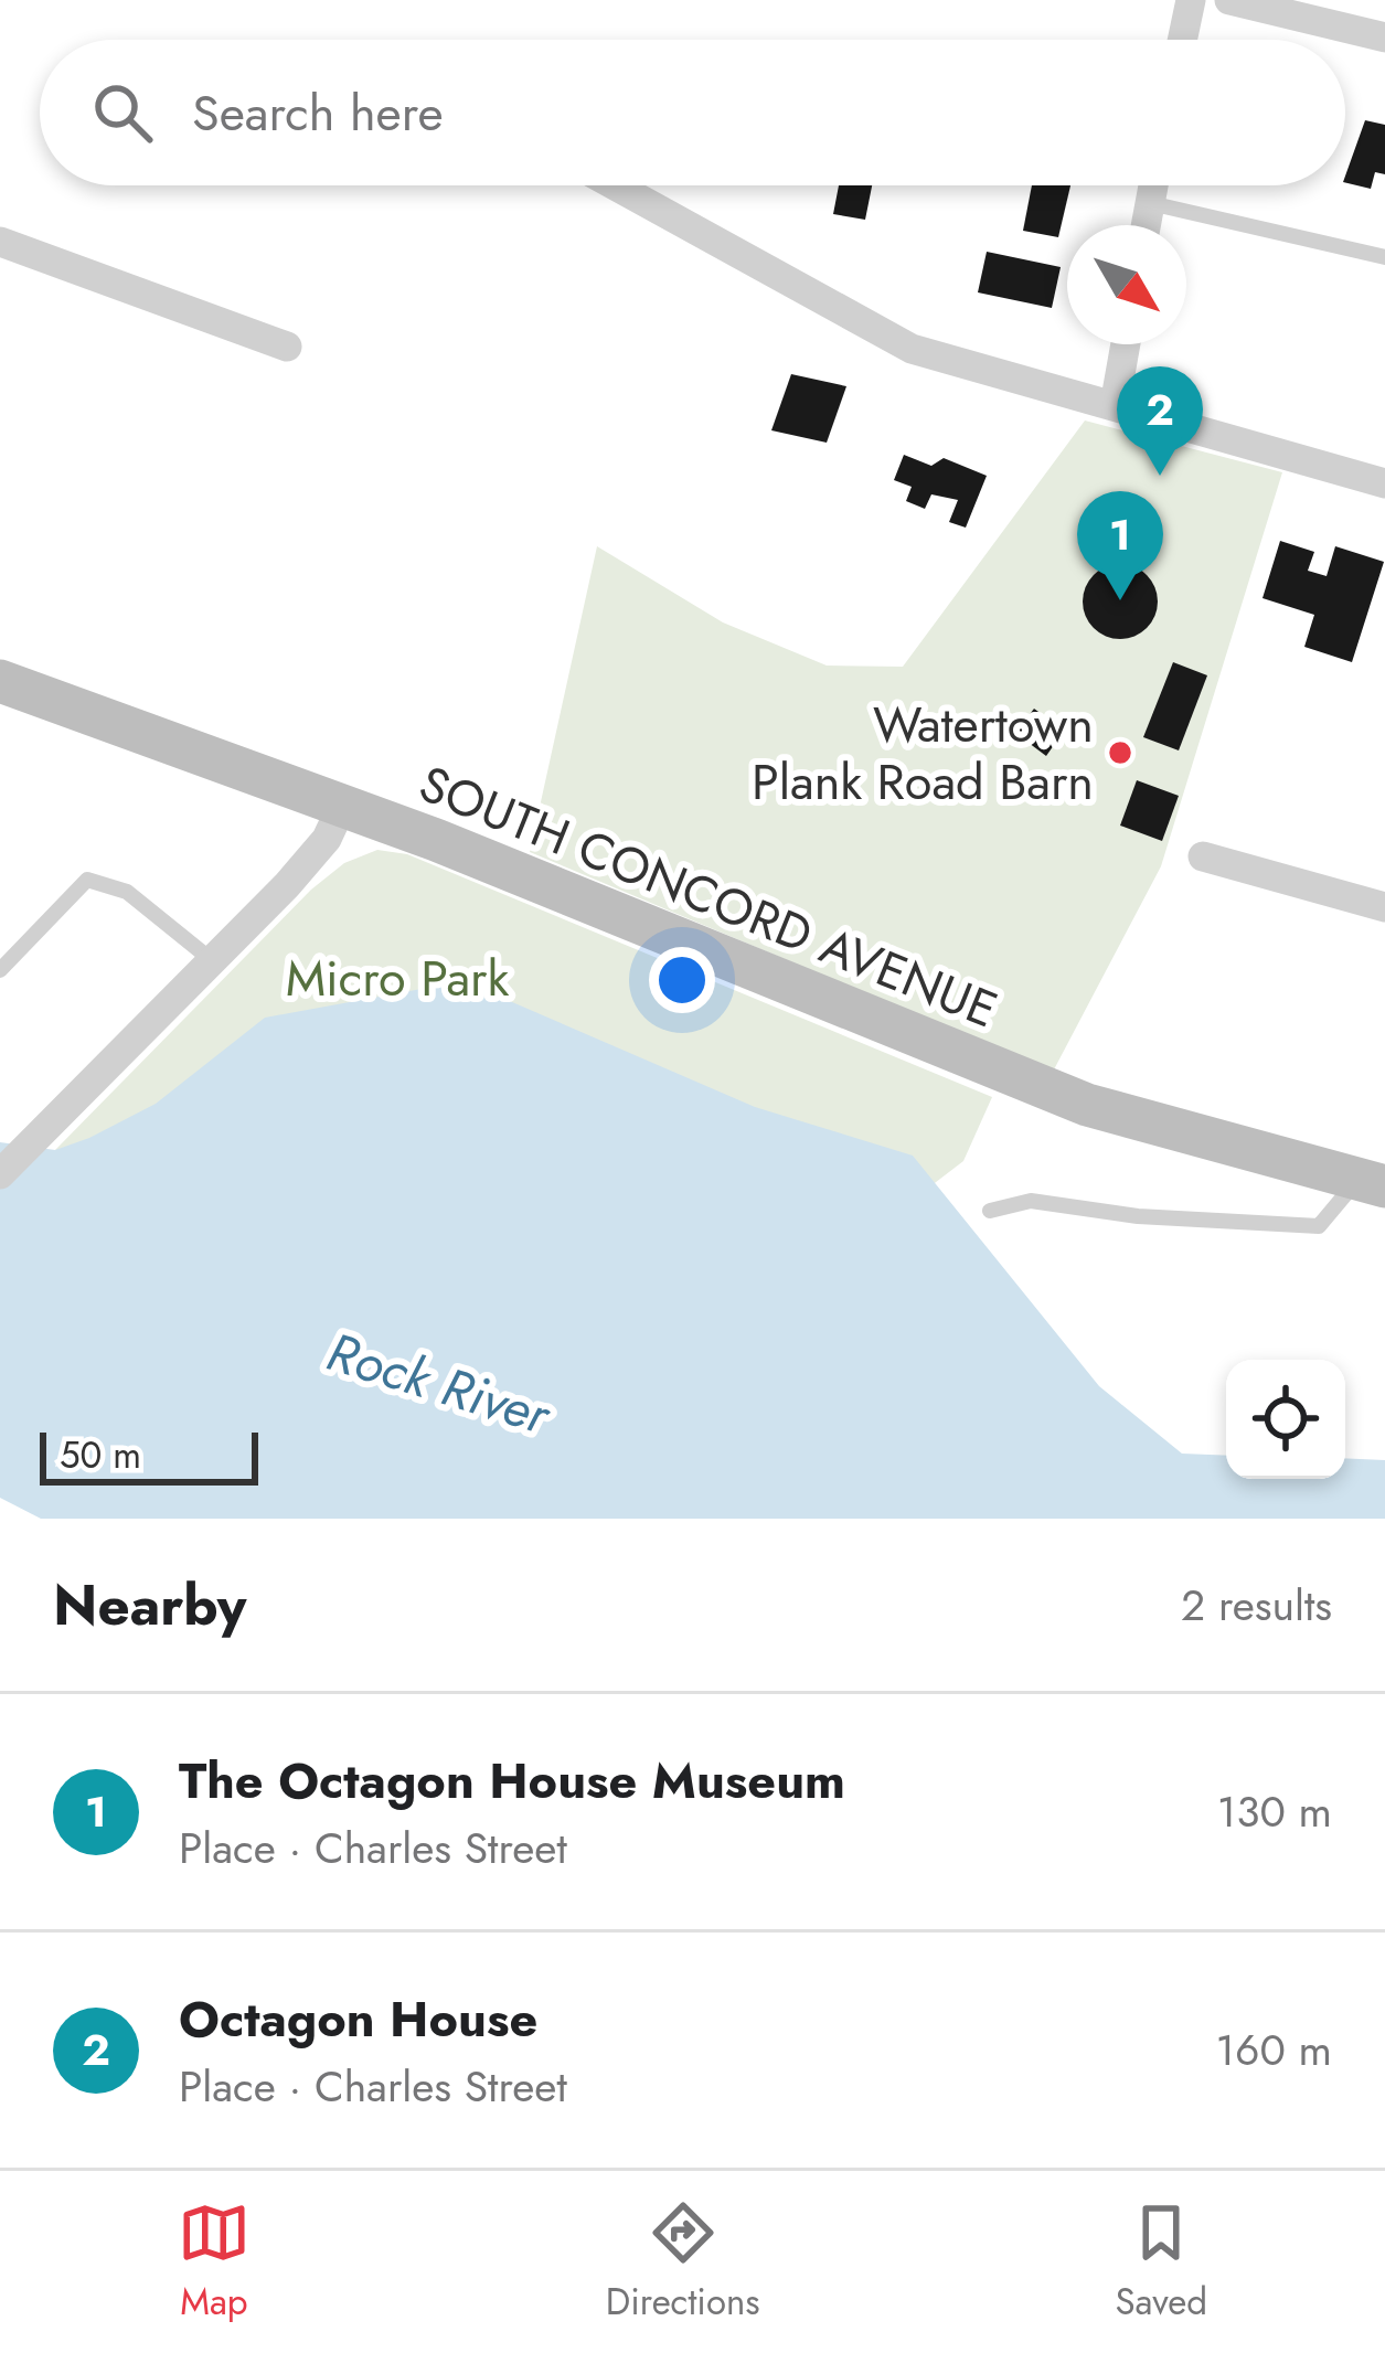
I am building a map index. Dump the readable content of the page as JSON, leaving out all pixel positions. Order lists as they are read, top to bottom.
{
  "streets": {
    "street": ["SOUTH CONCORD AVENUE"]
  },
  "water": ["Rock River"],
  "parks": ["Micro Park"],
  "places": ["Watertown Plank Road Barn"],
  "scale_bar": "50 m",
  "north": "bottom right",
  "page": {
    "search": "Search here",
    "pins": ["2", "1"],
    "scale": "50 m",
    "heading": ["Nearby", "2 results"],
    "list": [
      {
        "mark": "1",
        "name": "The Octagon House Museum",
        "note": "Place · Charles Street",
        "value": "130 m"
      },
      {
        "mark": "2",
        "name": "Octagon House",
        "note": "Place · Charles Street",
        "value": "160 m"
      }
    ],
    "nav": ["Map", "Directions", "Saved"]
  }
}
